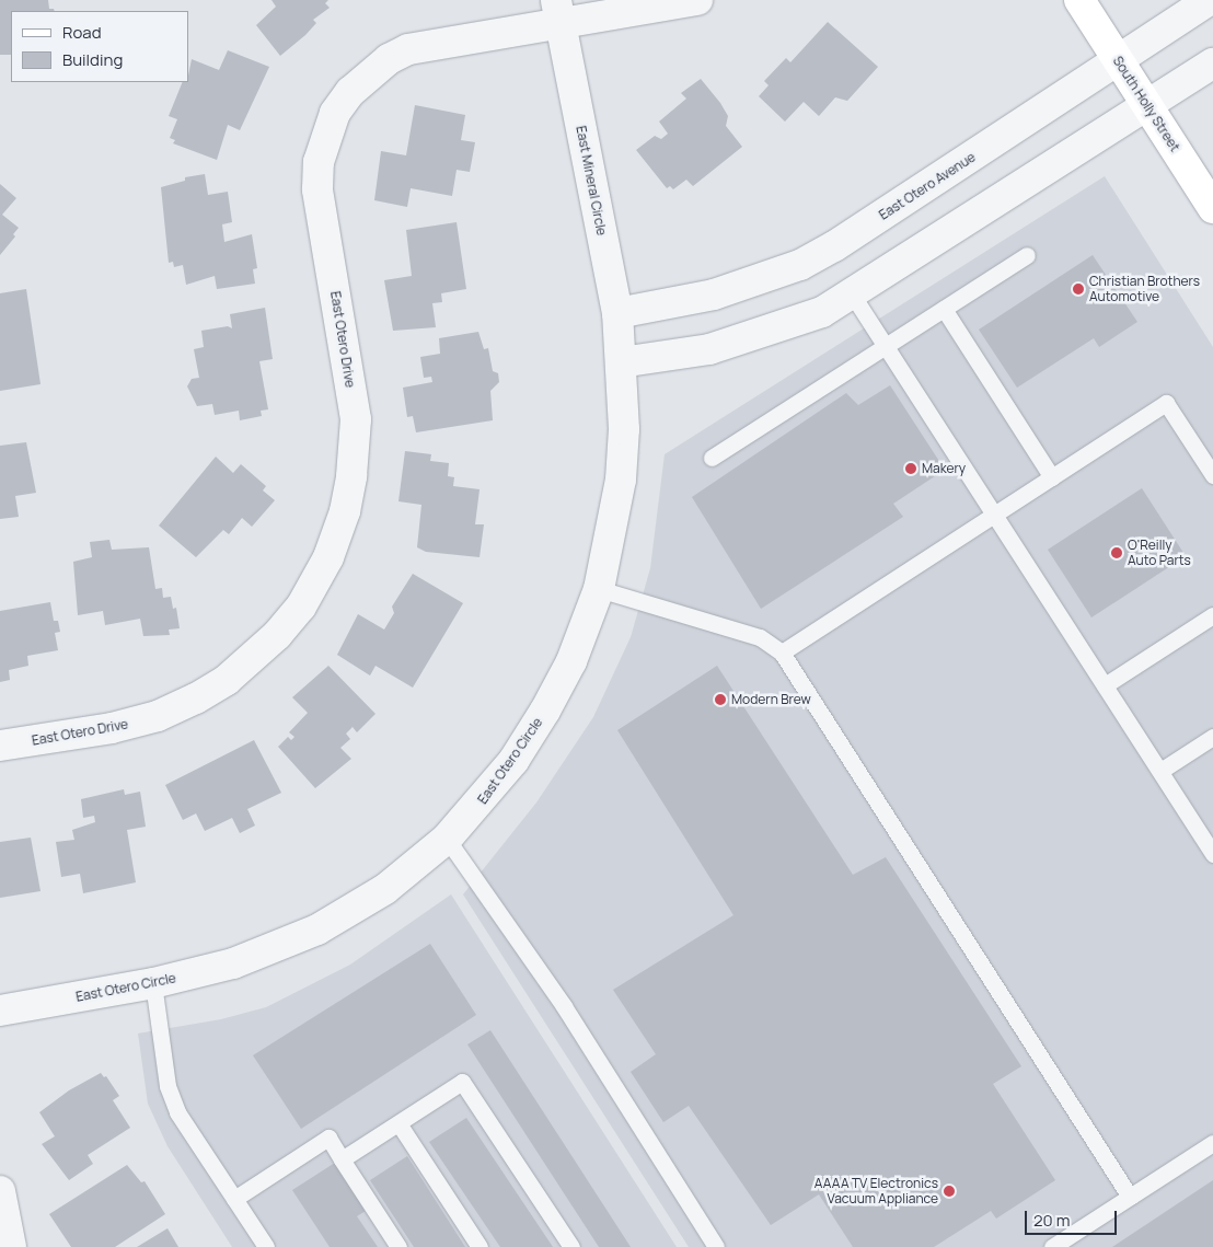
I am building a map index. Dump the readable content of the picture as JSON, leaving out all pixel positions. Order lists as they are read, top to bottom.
{
  "streets": {
    "main road": ["South Holly Street"],
    "street": [
      "East Mineral Circle",
      "East Otero Avenue",
      "East Otero Drive",
      "East Otero Circle"
    ]
  },
  "crossings": [
    ["South Holly Street", "East Otero Avenue"],
    ["East Mineral Circle", "East Otero Avenue"],
    ["East Mineral Circle", "East Otero Drive"],
    ["East Mineral Circle", "East Otero Circle"]
  ],
  "places": [
    "Christian Brothers Automotive",
    "Makery",
    "O'Reilly Auto Parts",
    "Modern Brew",
    "AAAA TV Electronics Vacuum Appliance"
  ],
  "legend": ["Road", "Building"],
  "scale_bar": "20 m"
}
